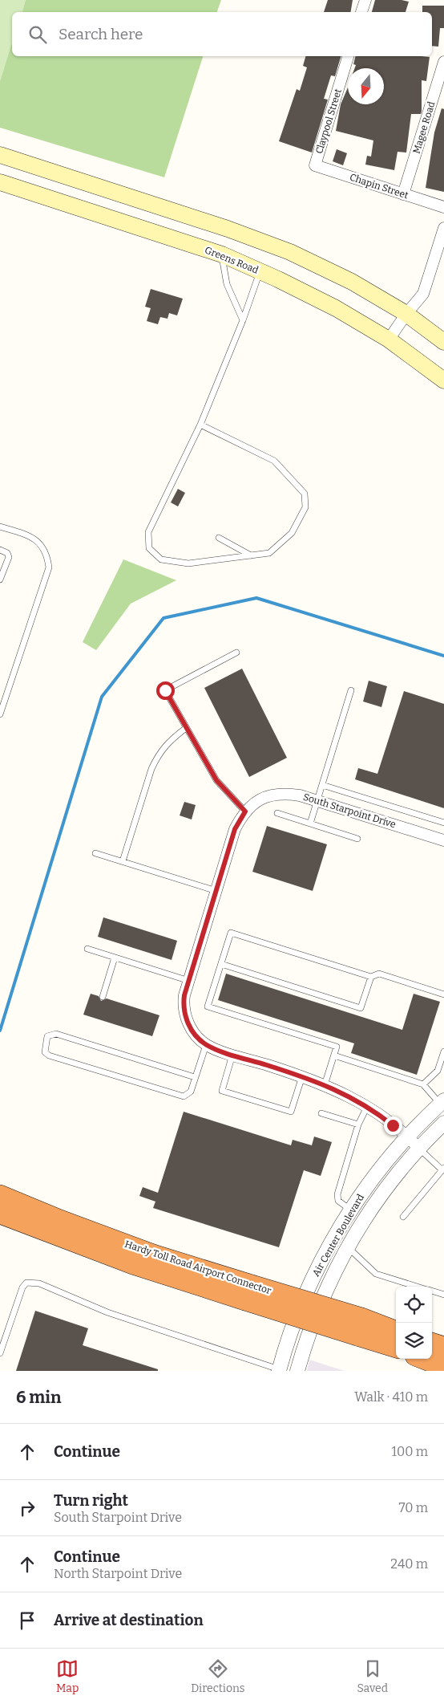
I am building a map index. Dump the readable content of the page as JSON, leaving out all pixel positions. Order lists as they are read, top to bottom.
{
  "streets": {
    "highway": ["Hardy Toll Road Airport Connector"],
    "main road": ["Greens Road"],
    "street": [
      "Claypool Street",
      "Magee Road",
      "Chapin Street",
      "South Starpoint Drive",
      "Air Center Boulevard"
    ]
  },
  "crossings": [
    ["Claypool Street", "Chapin Street"],
    ["Magee Road", "Chapin Street"]
  ],
  "north": "bottom",
  "page": {
    "search": "Search here",
    "heading": ["6 min", "Walk · 410 m"],
    "list": [
      ["Continue", "100 m"],
      ["Turn right", "South Starpoint Drive", "70 m"],
      ["Continue", "North Starpoint Drive", "240 m"],
      "Arrive at destination"
    ],
    "nav": ["Map", "Directions", "Saved"]
  }
}
